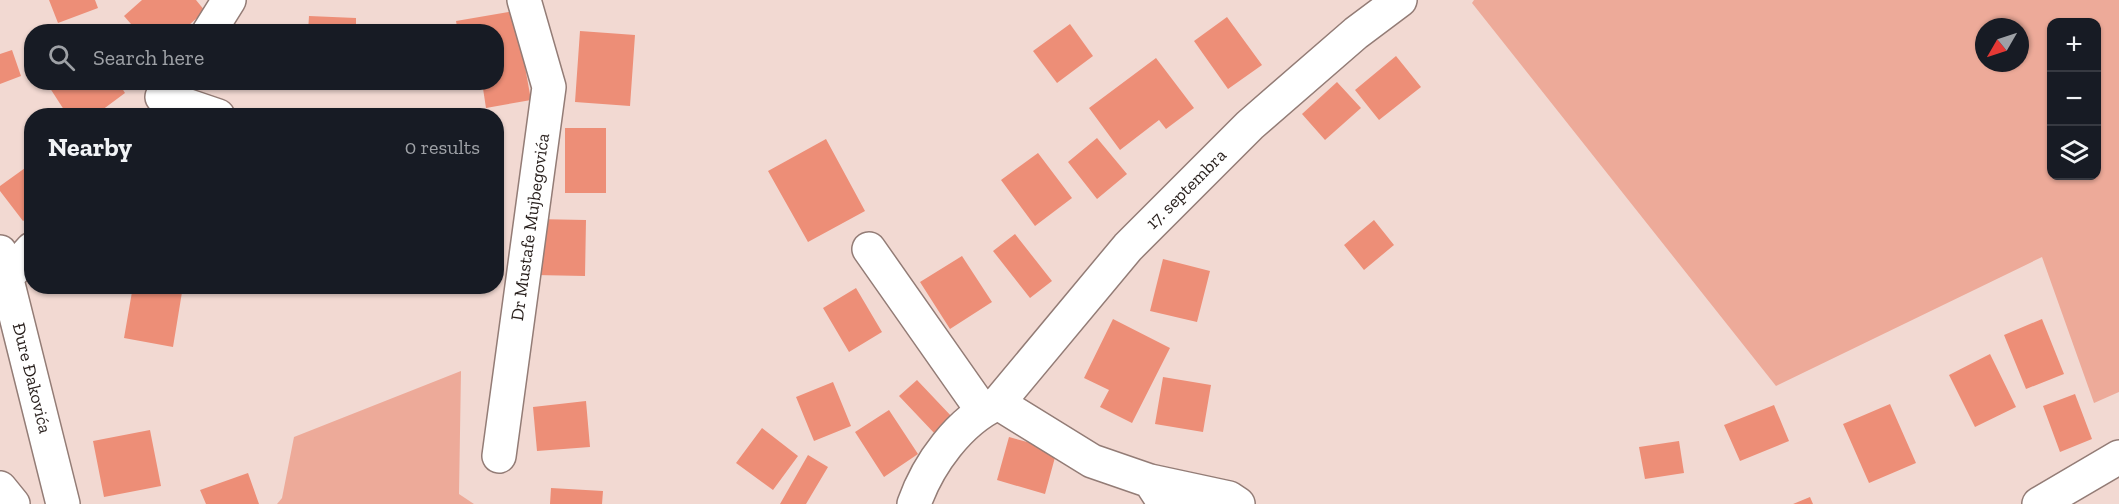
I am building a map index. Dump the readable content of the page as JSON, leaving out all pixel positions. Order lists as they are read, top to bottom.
{
  "streets": {
    "street": ["17. septembra", "Dr Mustafe Mujbegovića", "Đure Đakovića"]
  },
  "north": "bottom left",
  "page": {
    "map_buttons": ["+", "−"],
    "search": "Search here",
    "heading": ["Nearby", "0 results"]
  }
}
